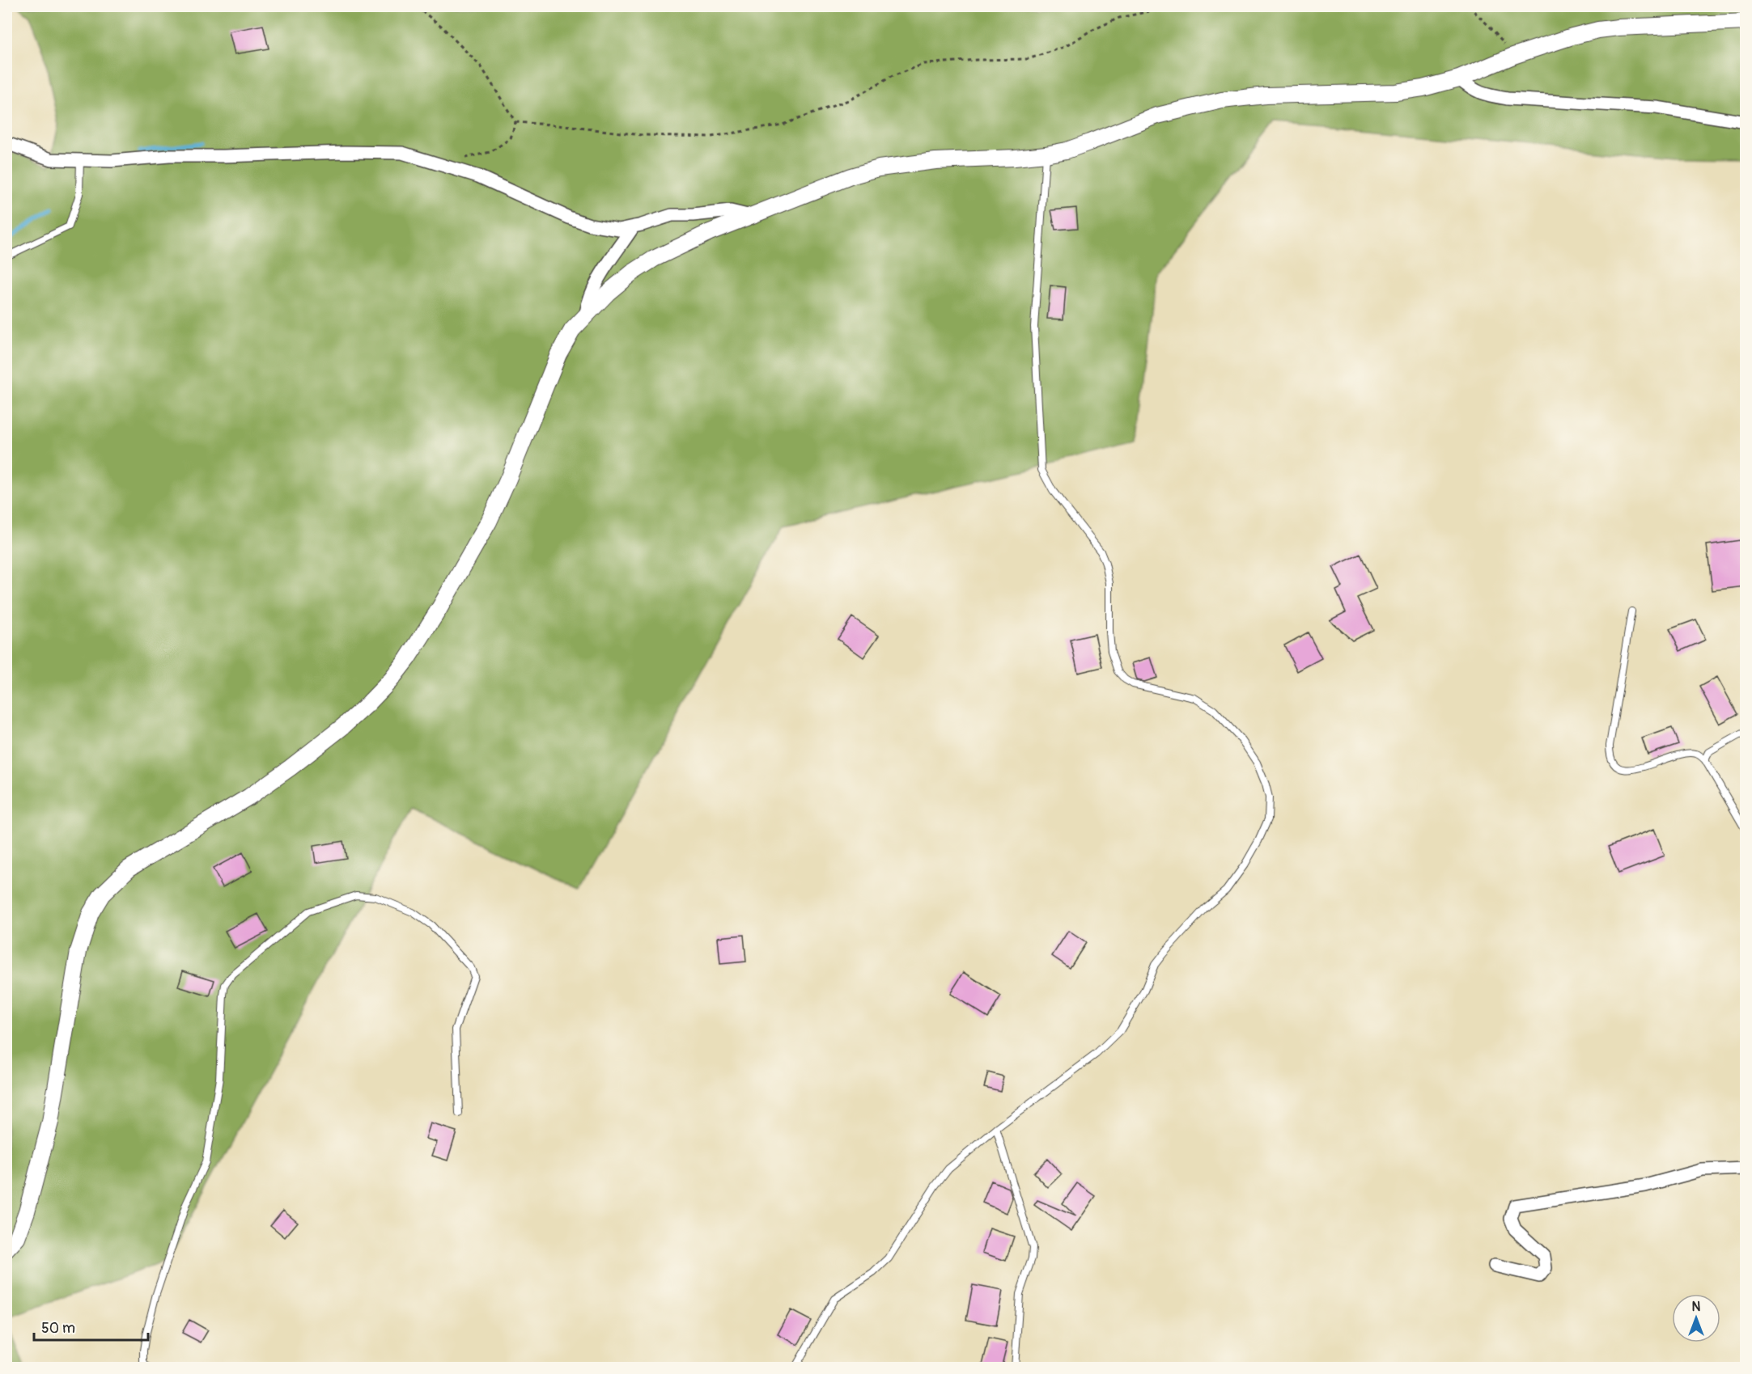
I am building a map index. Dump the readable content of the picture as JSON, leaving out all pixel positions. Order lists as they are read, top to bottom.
{
  "scale_bar": "50 m",
  "north": "top"
}
